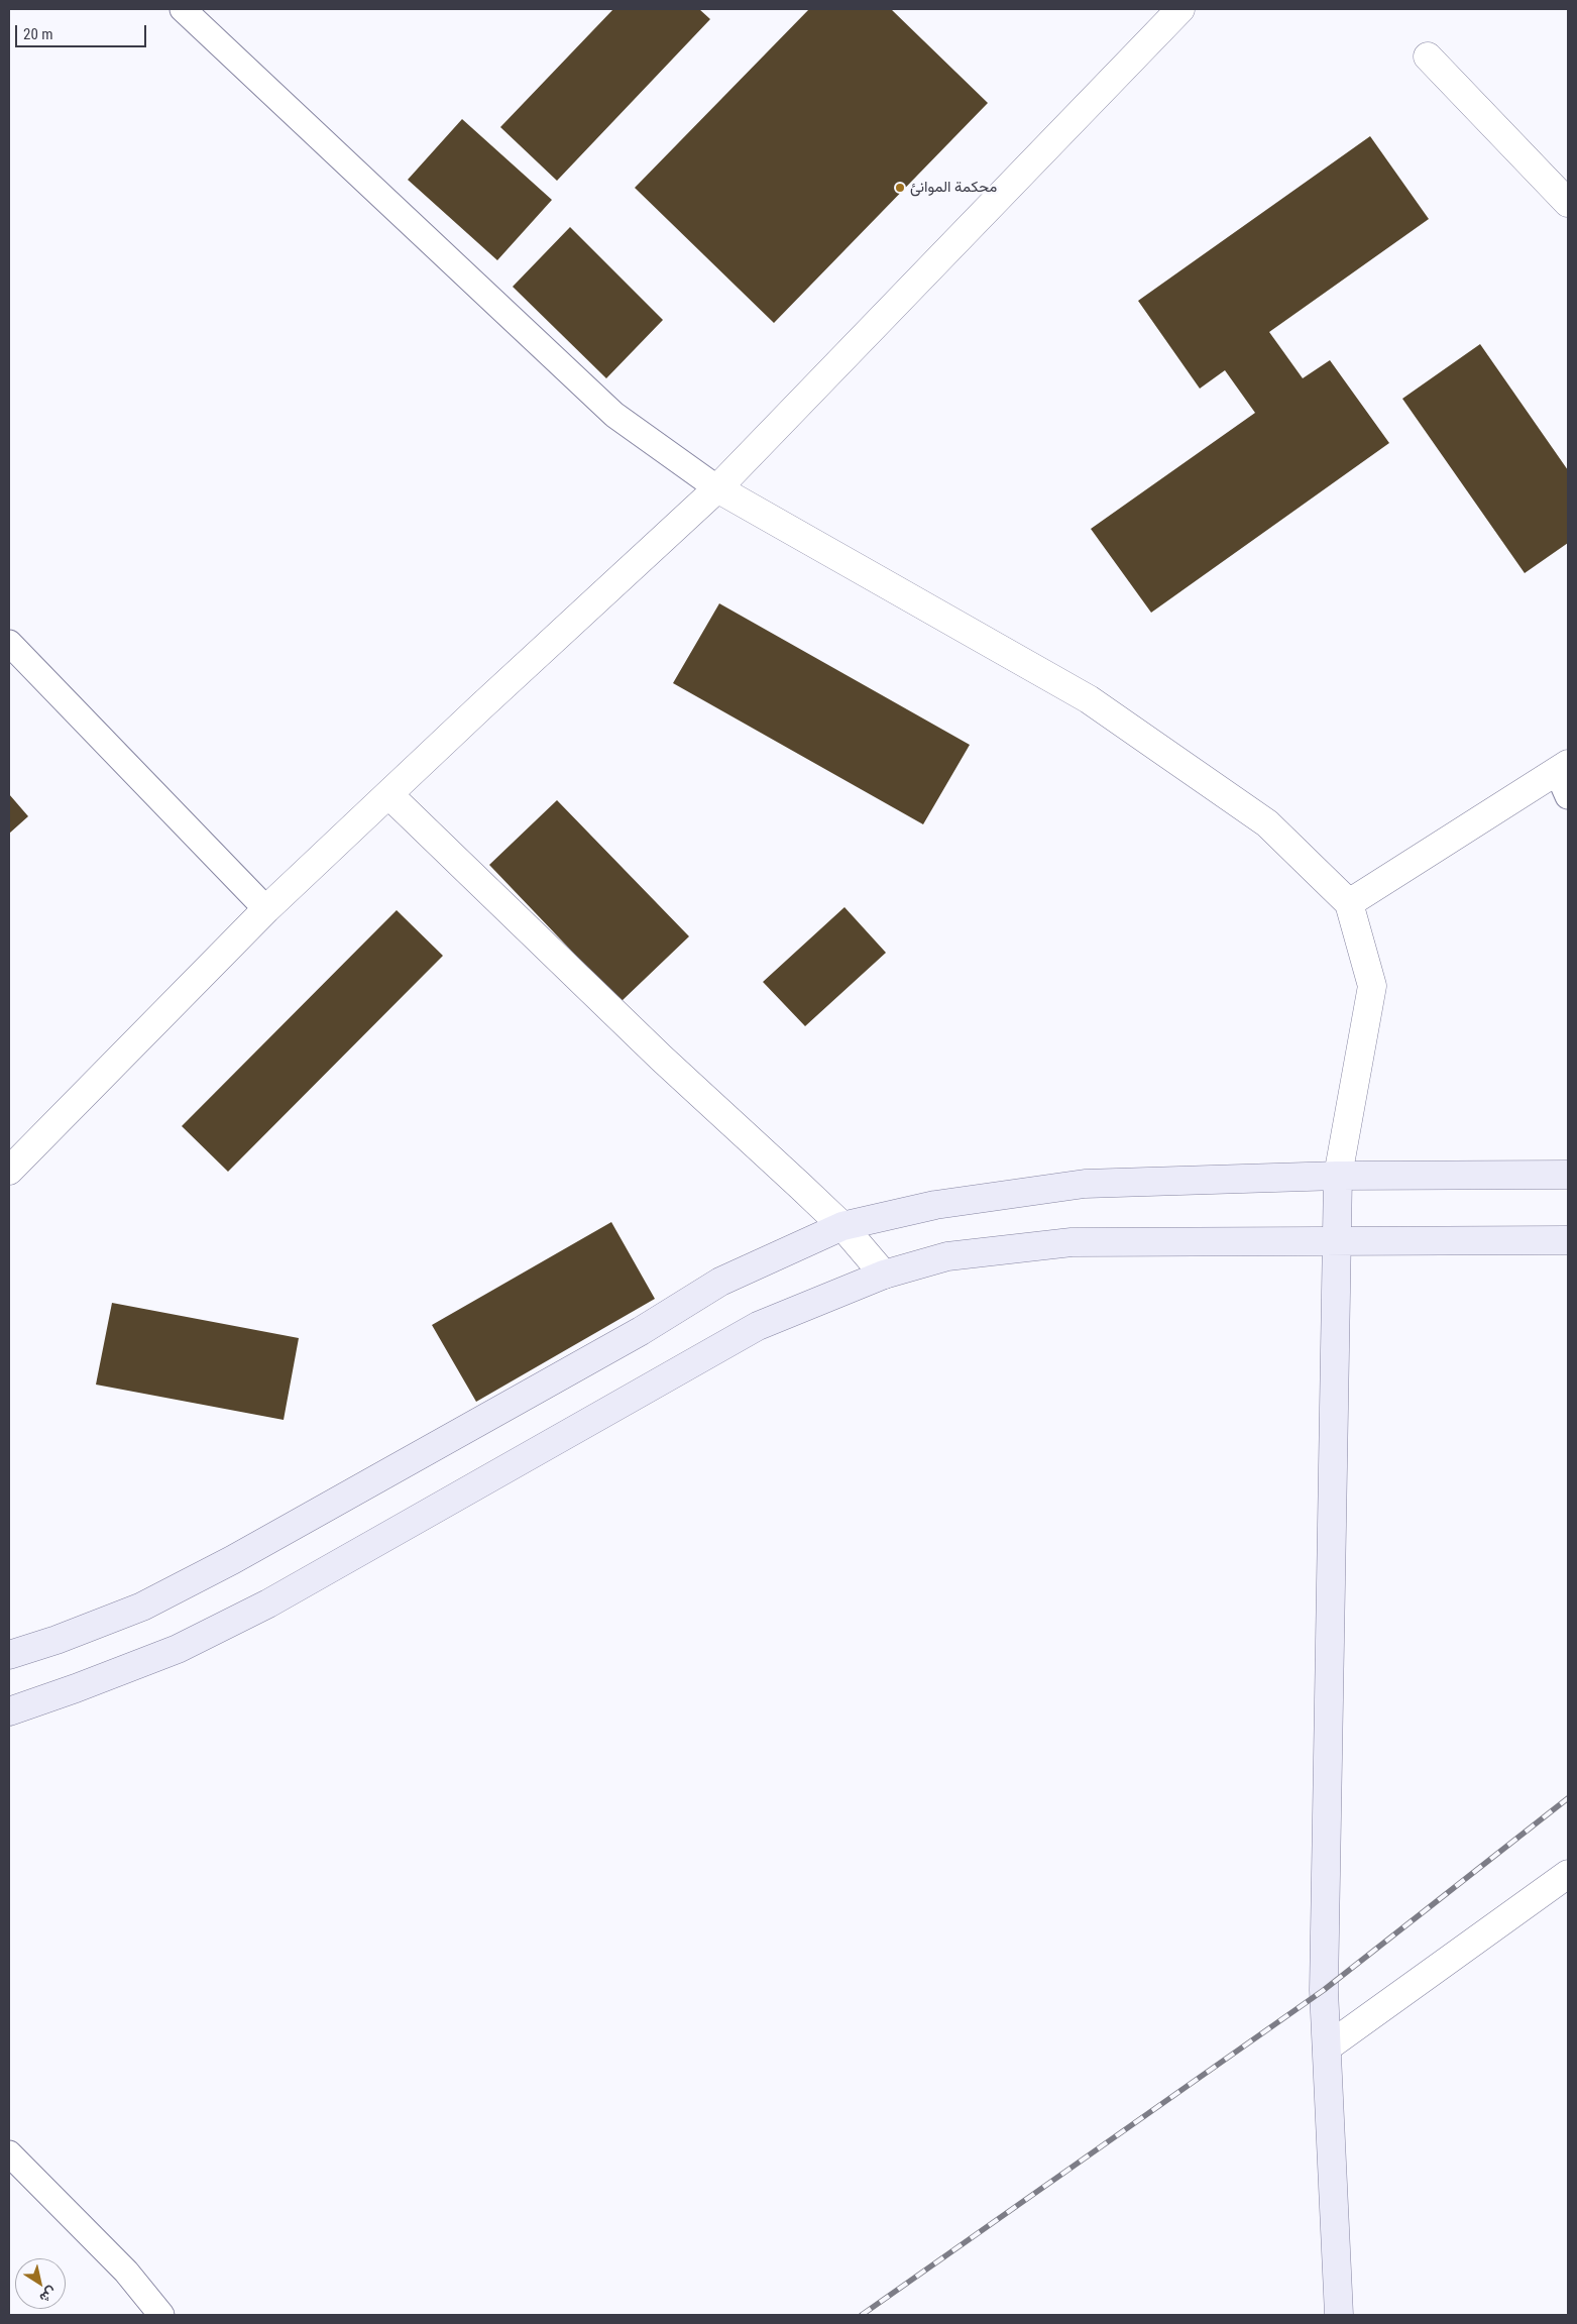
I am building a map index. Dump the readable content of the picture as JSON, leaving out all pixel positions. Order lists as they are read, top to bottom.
{
  "places": ["محكمة الموانئ"],
  "scale_bar": "20 m",
  "north": "bottom right"
}
